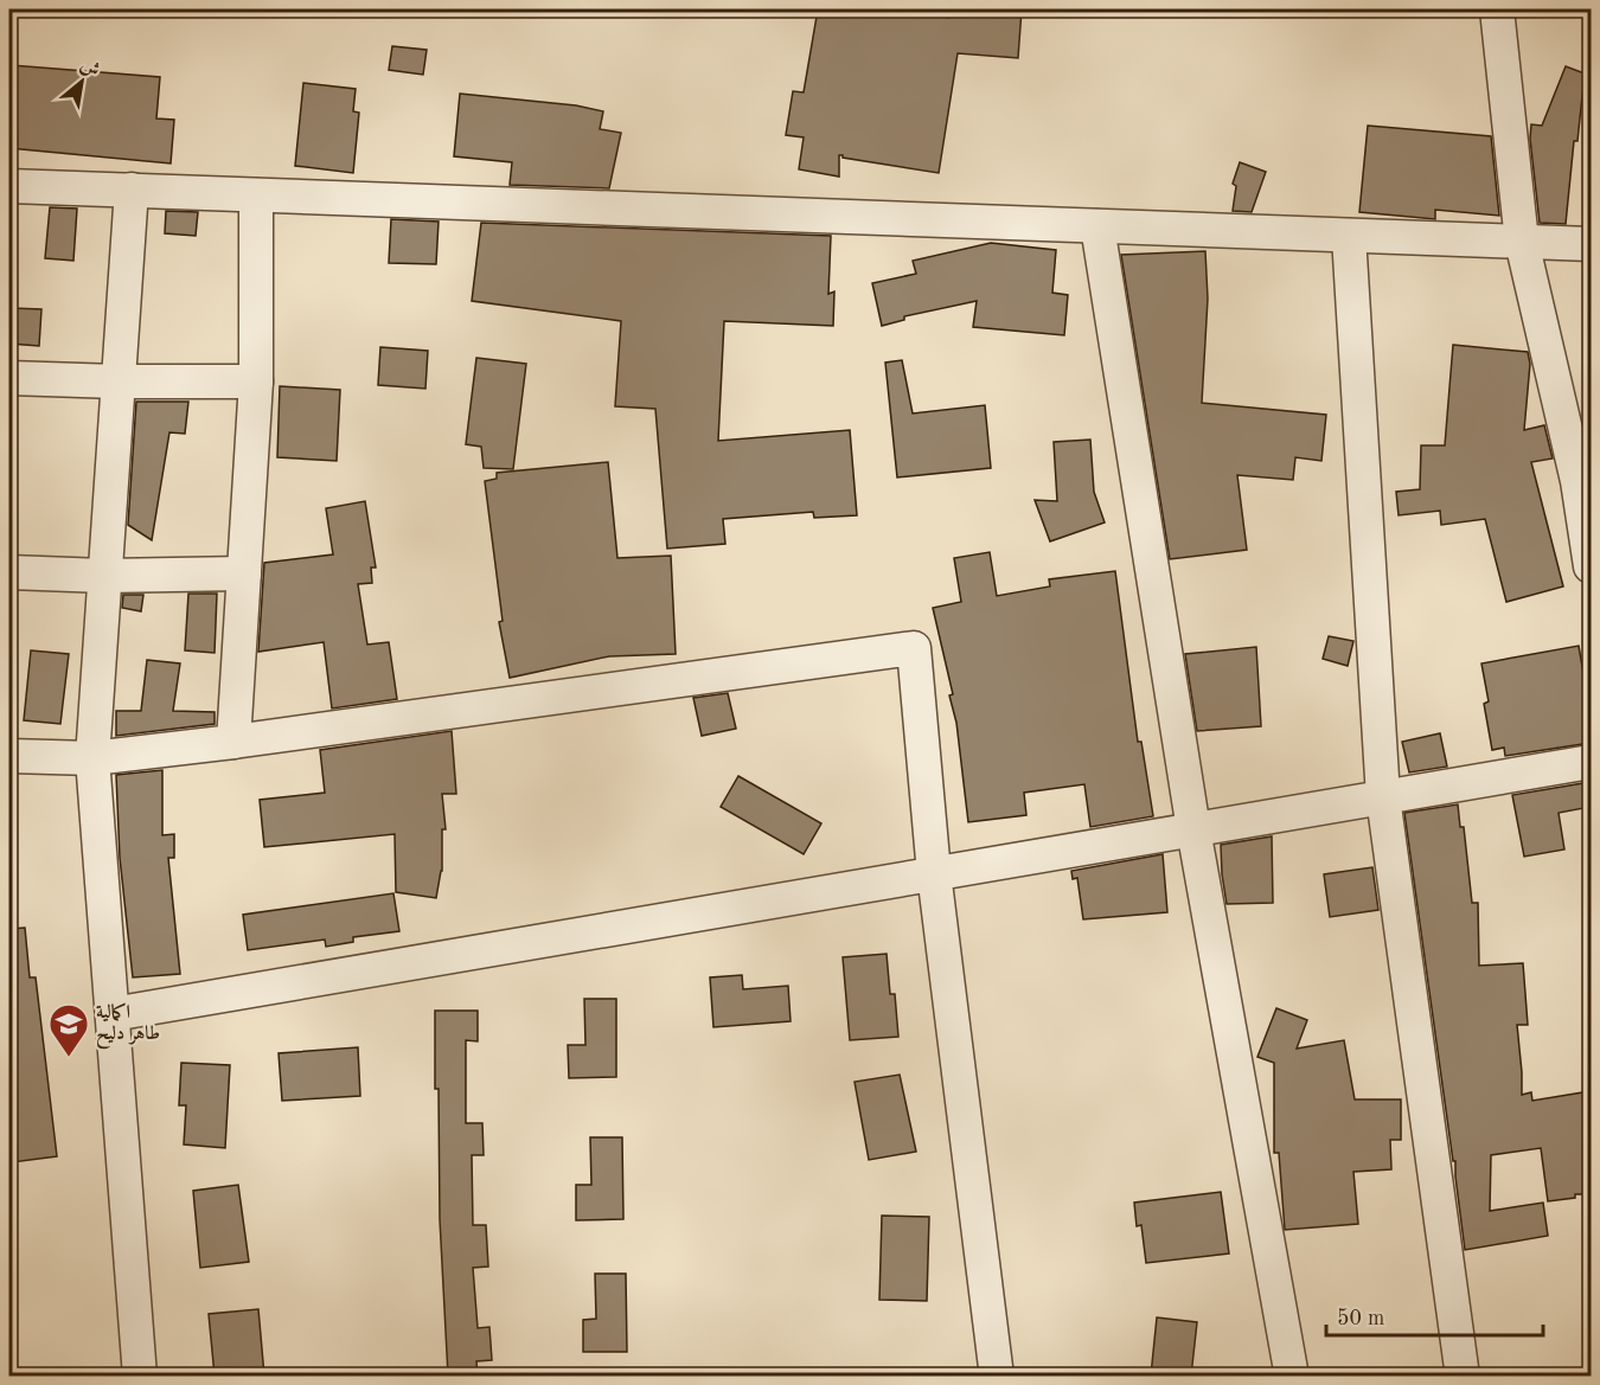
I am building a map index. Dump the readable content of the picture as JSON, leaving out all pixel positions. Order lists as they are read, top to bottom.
{
  "places": {
    "school or university": ["اكمالية طاهر دليح"]
  },
  "scale_bar": "50 m",
  "north": "top right"
}
